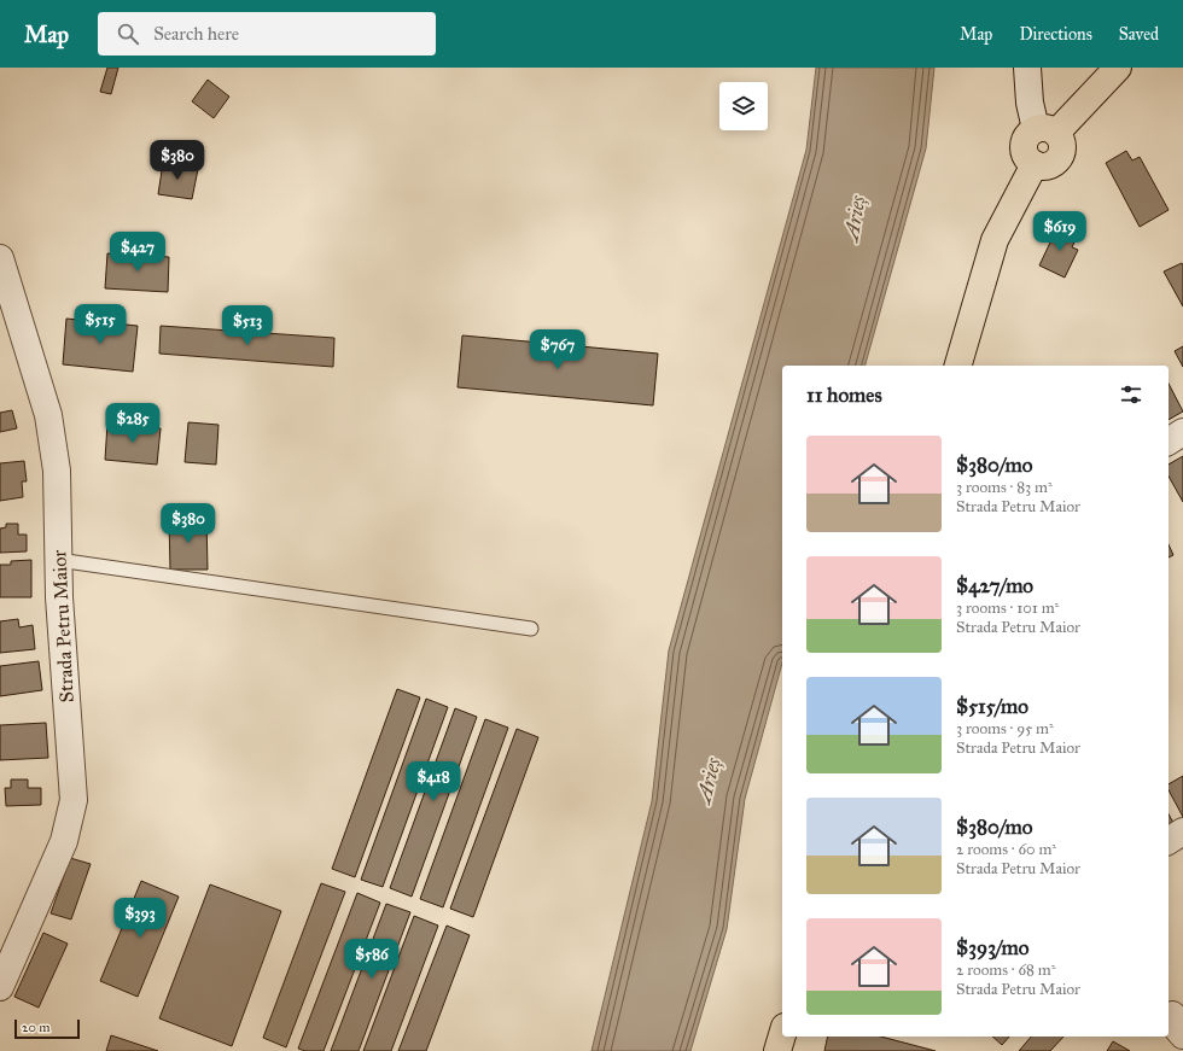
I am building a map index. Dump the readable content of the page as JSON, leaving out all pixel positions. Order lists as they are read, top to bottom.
{
  "streets": {
    "street": ["Strada Petru Maior"]
  },
  "water": ["Arieș"],
  "scale_bar": "20 m",
  "page": {
    "header": "Map",
    "search": "Search here",
    "nav": ["Map", "Directions", "Saved"],
    "price": [
      "$380",
      "$619",
      "$427",
      "$515",
      "$513",
      "$767",
      "$285",
      "$380",
      "$418",
      "$393",
      "$586"
    ],
    "heading": "11 homes",
    "list": [
      {
        "name": "$380/mo",
        "note": "3 rooms · 83 m² · Strada Petru Maior"
      },
      {
        "name": "$427/mo",
        "note": "3 rooms · 101 m² · Strada Petru Maior"
      },
      {
        "name": "$515/mo",
        "note": "3 rooms · 95 m² · Strada Petru Maior"
      },
      {
        "name": "$380/mo",
        "note": "2 rooms · 60 m² · Strada Petru Maior"
      },
      {
        "name": "$393/mo",
        "note": "2 rooms · 68 m² · Strada Petru Maior"
      }
    ],
    "scale": "20 m"
  }
}
